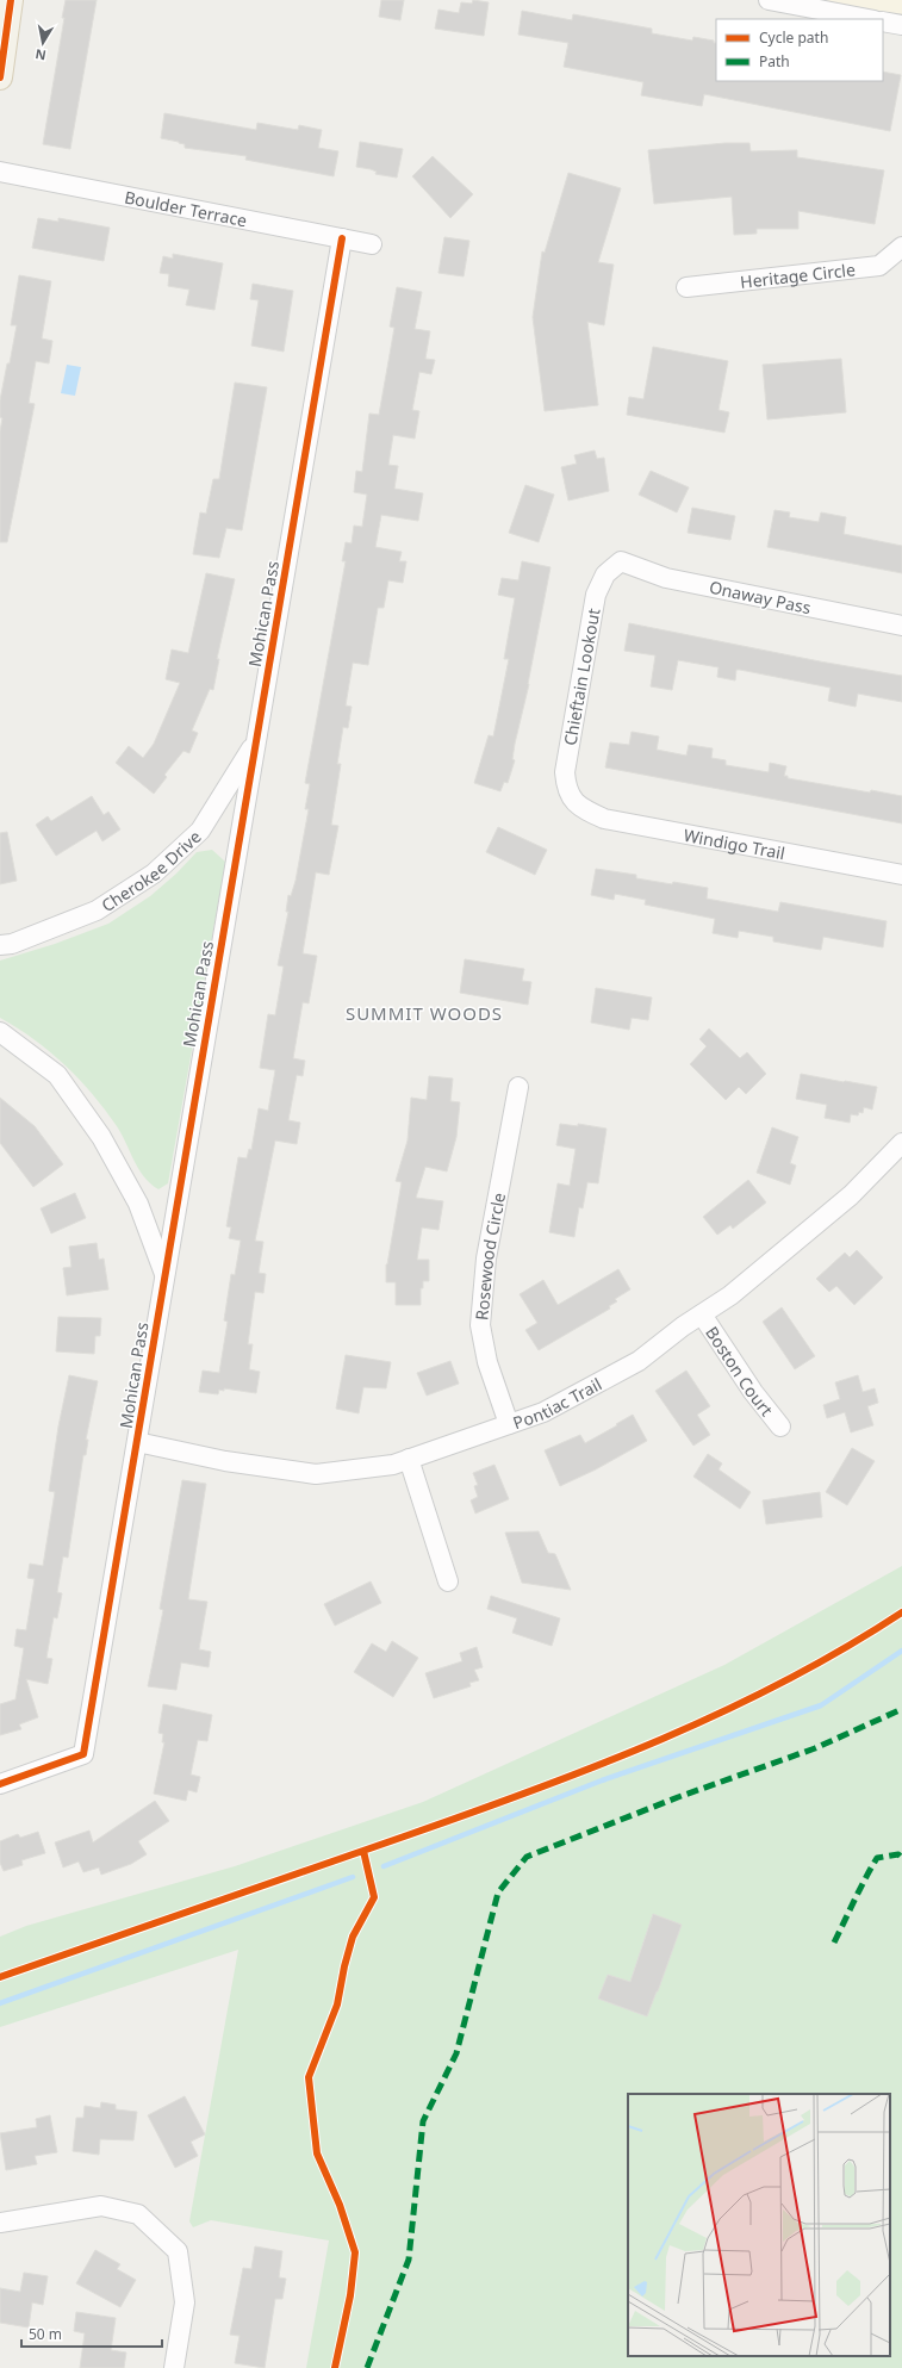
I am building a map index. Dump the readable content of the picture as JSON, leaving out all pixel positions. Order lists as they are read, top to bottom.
{
  "streets": {
    "street": [
      "Boulder Terrace",
      "Heritage Circle",
      "Onaway Pass",
      "Mohican Pass",
      "Chieftain Lookout",
      "Windigo Trail",
      "Cherokee Drive",
      "Rosewood Circle",
      "Boston Court",
      "Pontiac Trail"
    ]
  },
  "crossings": [
    ["Boulder Terrace", "Mohican Pass"],
    ["Onaway Pass", "Chieftain Lookout"],
    ["Mohican Pass", "Cherokee Drive"],
    ["Mohican Pass", "Pontiac Trail"],
    ["Chieftain Lookout", "Windigo Trail"],
    ["Rosewood Circle", "Pontiac Trail"],
    ["Boston Court", "Pontiac Trail"]
  ],
  "districts": ["SUMMIT WOODS"],
  "legend": ["Cycle path", "Path"],
  "scale_bar": "50 m",
  "north": "bottom"
}
